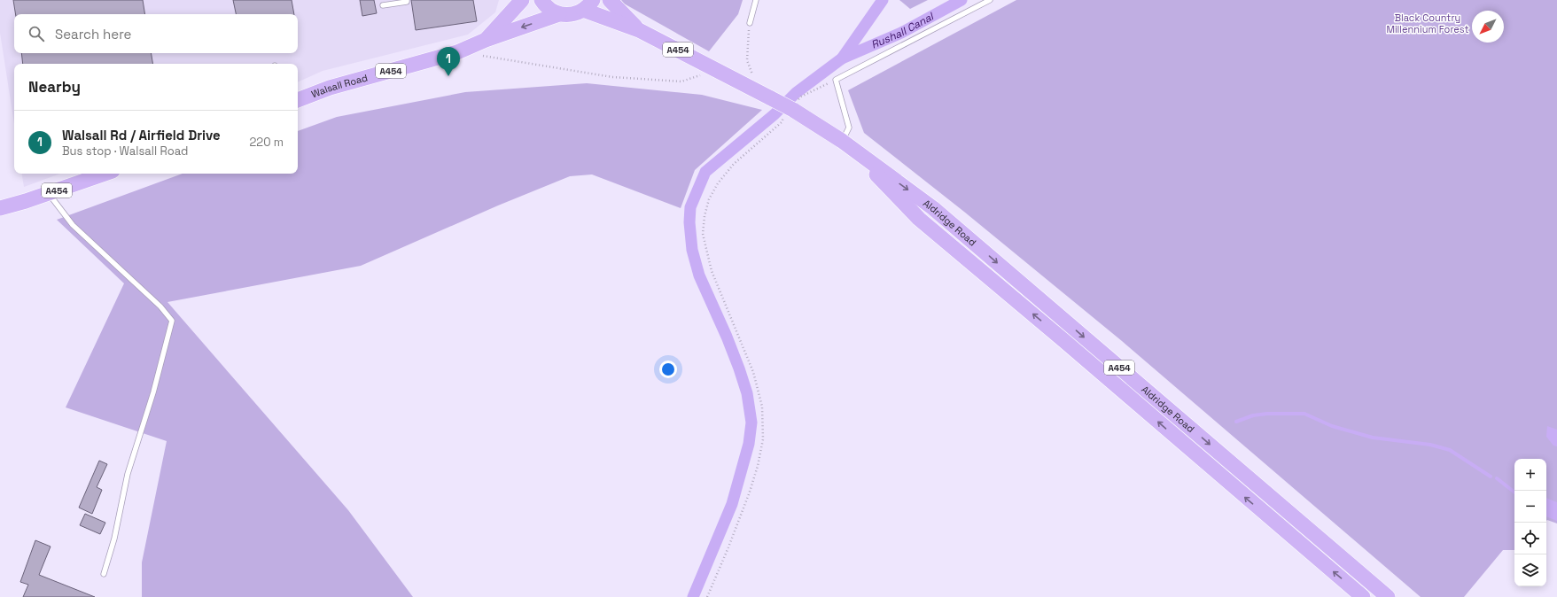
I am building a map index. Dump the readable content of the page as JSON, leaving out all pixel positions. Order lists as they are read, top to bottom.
{
  "streets": {
    "main road": ["A454", "Walsall Road", "Aldridge Road"]
  },
  "crossings": [
    ["Walsall Road", "Aldridge Road"]
  ],
  "water": ["Rushall Canal"],
  "parks": ["Black Country Millennium Forest"],
  "north": "bottom left",
  "page": {
    "search": "Search here",
    "pins": "1",
    "heading": "Nearby",
    "list": [
      {
        "mark": "1",
        "name": "Walsall Rd / Airfield Drive",
        "note": "Bus stop · Walsall Road",
        "value": "220 m"
      }
    ],
    "map_buttons": ["+", "−"]
  }
}
